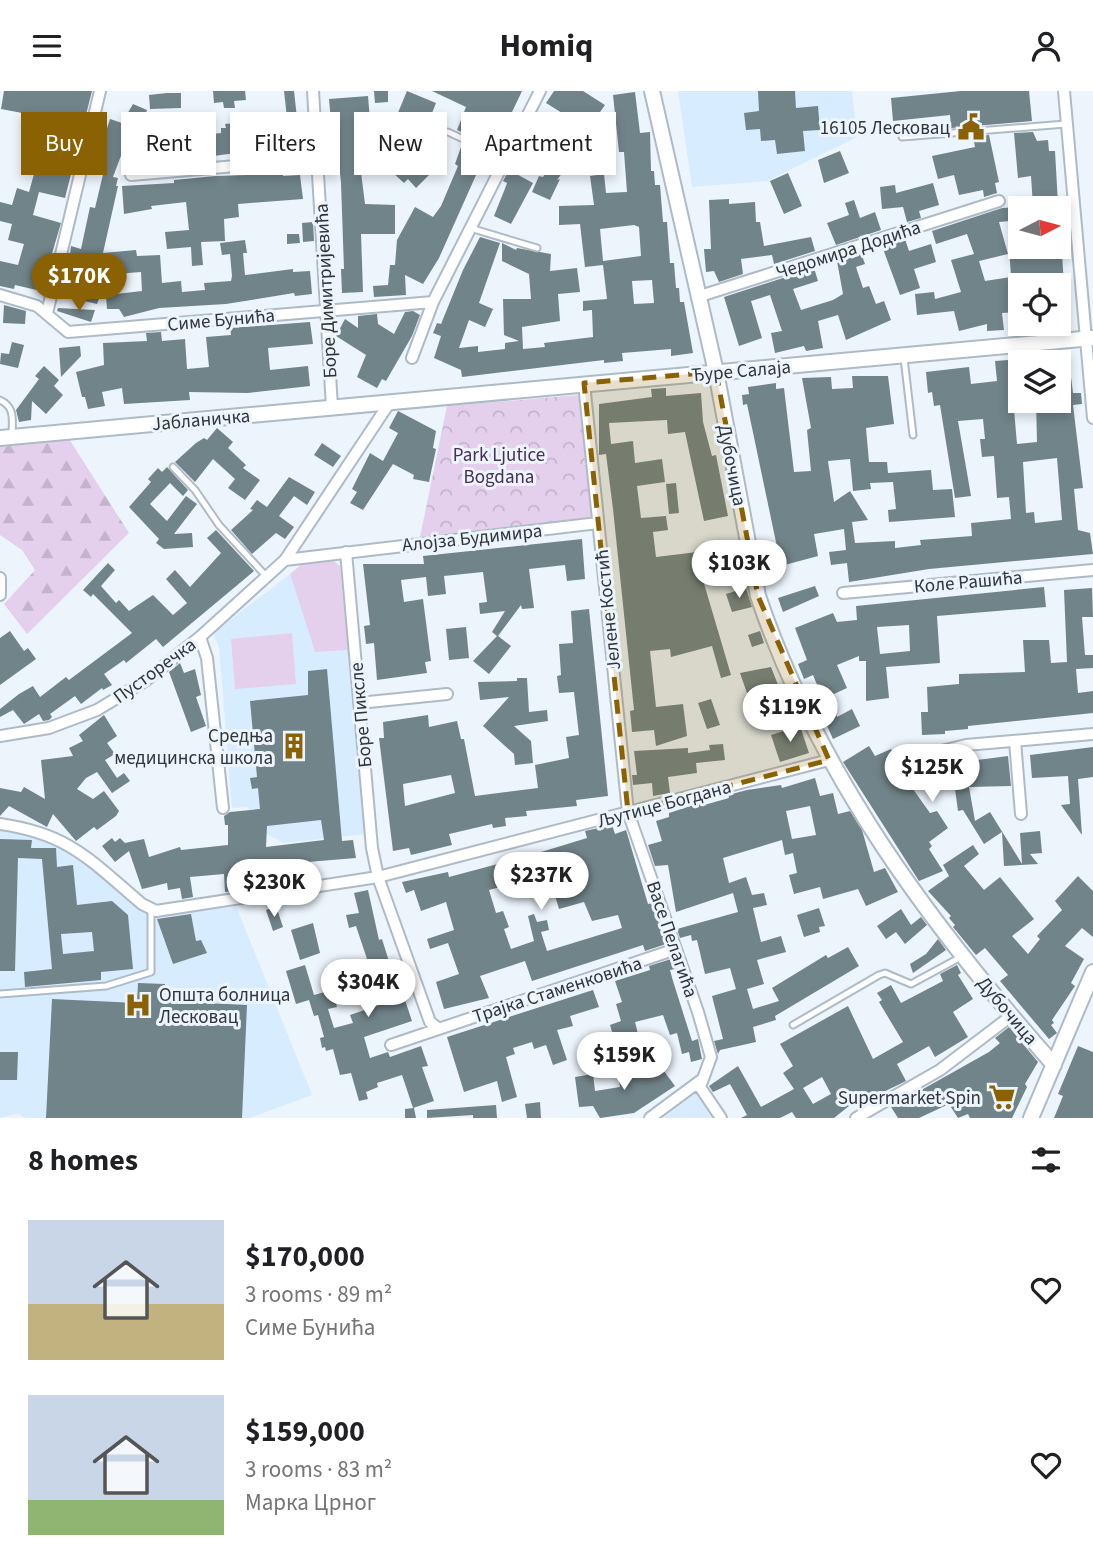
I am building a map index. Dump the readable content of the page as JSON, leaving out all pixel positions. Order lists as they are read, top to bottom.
{
  "streets": {
    "street": [
      "Чедомира Додића",
      "Боре Димитријевића",
      "Симе Бунића",
      "Ђуре Салаја",
      "Јабланичка",
      "Дубочица",
      "Алојза Будимира",
      "Коле Рашића",
      "Јелене Костић",
      "Пусторечка",
      "Боре Пиксле",
      "Љутице Богдана",
      "Васе Пелагића",
      "Трајка Стаменковића"
    ]
  },
  "crossings": [
    ["Чедомира Додића", "Дубочица"],
    ["Боре Димитријевића", "Симе Бунића"],
    ["Боре Димитријевића", "Јабланичка"],
    ["Ђуре Салаја", "Јабланичка"],
    ["Ђуре Салаја", "Дубочица"],
    ["Ђуре Салаја", "Јелене Костић"],
    ["Ђуре Салаја", "Пусторечка"],
    ["Јабланичка", "Пусторечка"],
    ["Дубочица", "Љутице Богдана"],
    ["Алојза Будимира", "Јелене Костић"],
    ["Алојза Будимира", "Боре Пиксле"],
    ["Јелене Костић", "Љутице Богдана"],
    ["Јелене Костић", "Васе Пелагића"],
    ["Боре Пиксле", "Љутице Богдана"],
    ["Васе Пелагића", "Трајка Стаменковића"]
  ],
  "parks": ["Park Ljutice Bogdana"],
  "places": {
    "public building": ["16105 Лесковац"],
    "building": ["Средња медицинска школа"],
    "hospital": ["Општа болница Лесковац"],
    "supermarket": ["Supermarket Spin"]
  },
  "north": "right",
  "page": {
    "header": "Homiq",
    "chip": [
      "Buy",
      "Rent",
      "Filters",
      "New",
      "Apartment"
    ],
    "price": [
      "$170K",
      "$103K",
      "$119K",
      "$125K",
      "$237K",
      "$230K",
      "$304K",
      "$159K"
    ],
    "heading": "8 homes",
    "list": [
      {
        "name": "$170,000",
        "note": "3 rooms · 89 m² · Симе Бунића"
      },
      {
        "name": "$159,000",
        "note": "3 rooms · 83 m² · Марка Црног"
      }
    ]
  }
}
